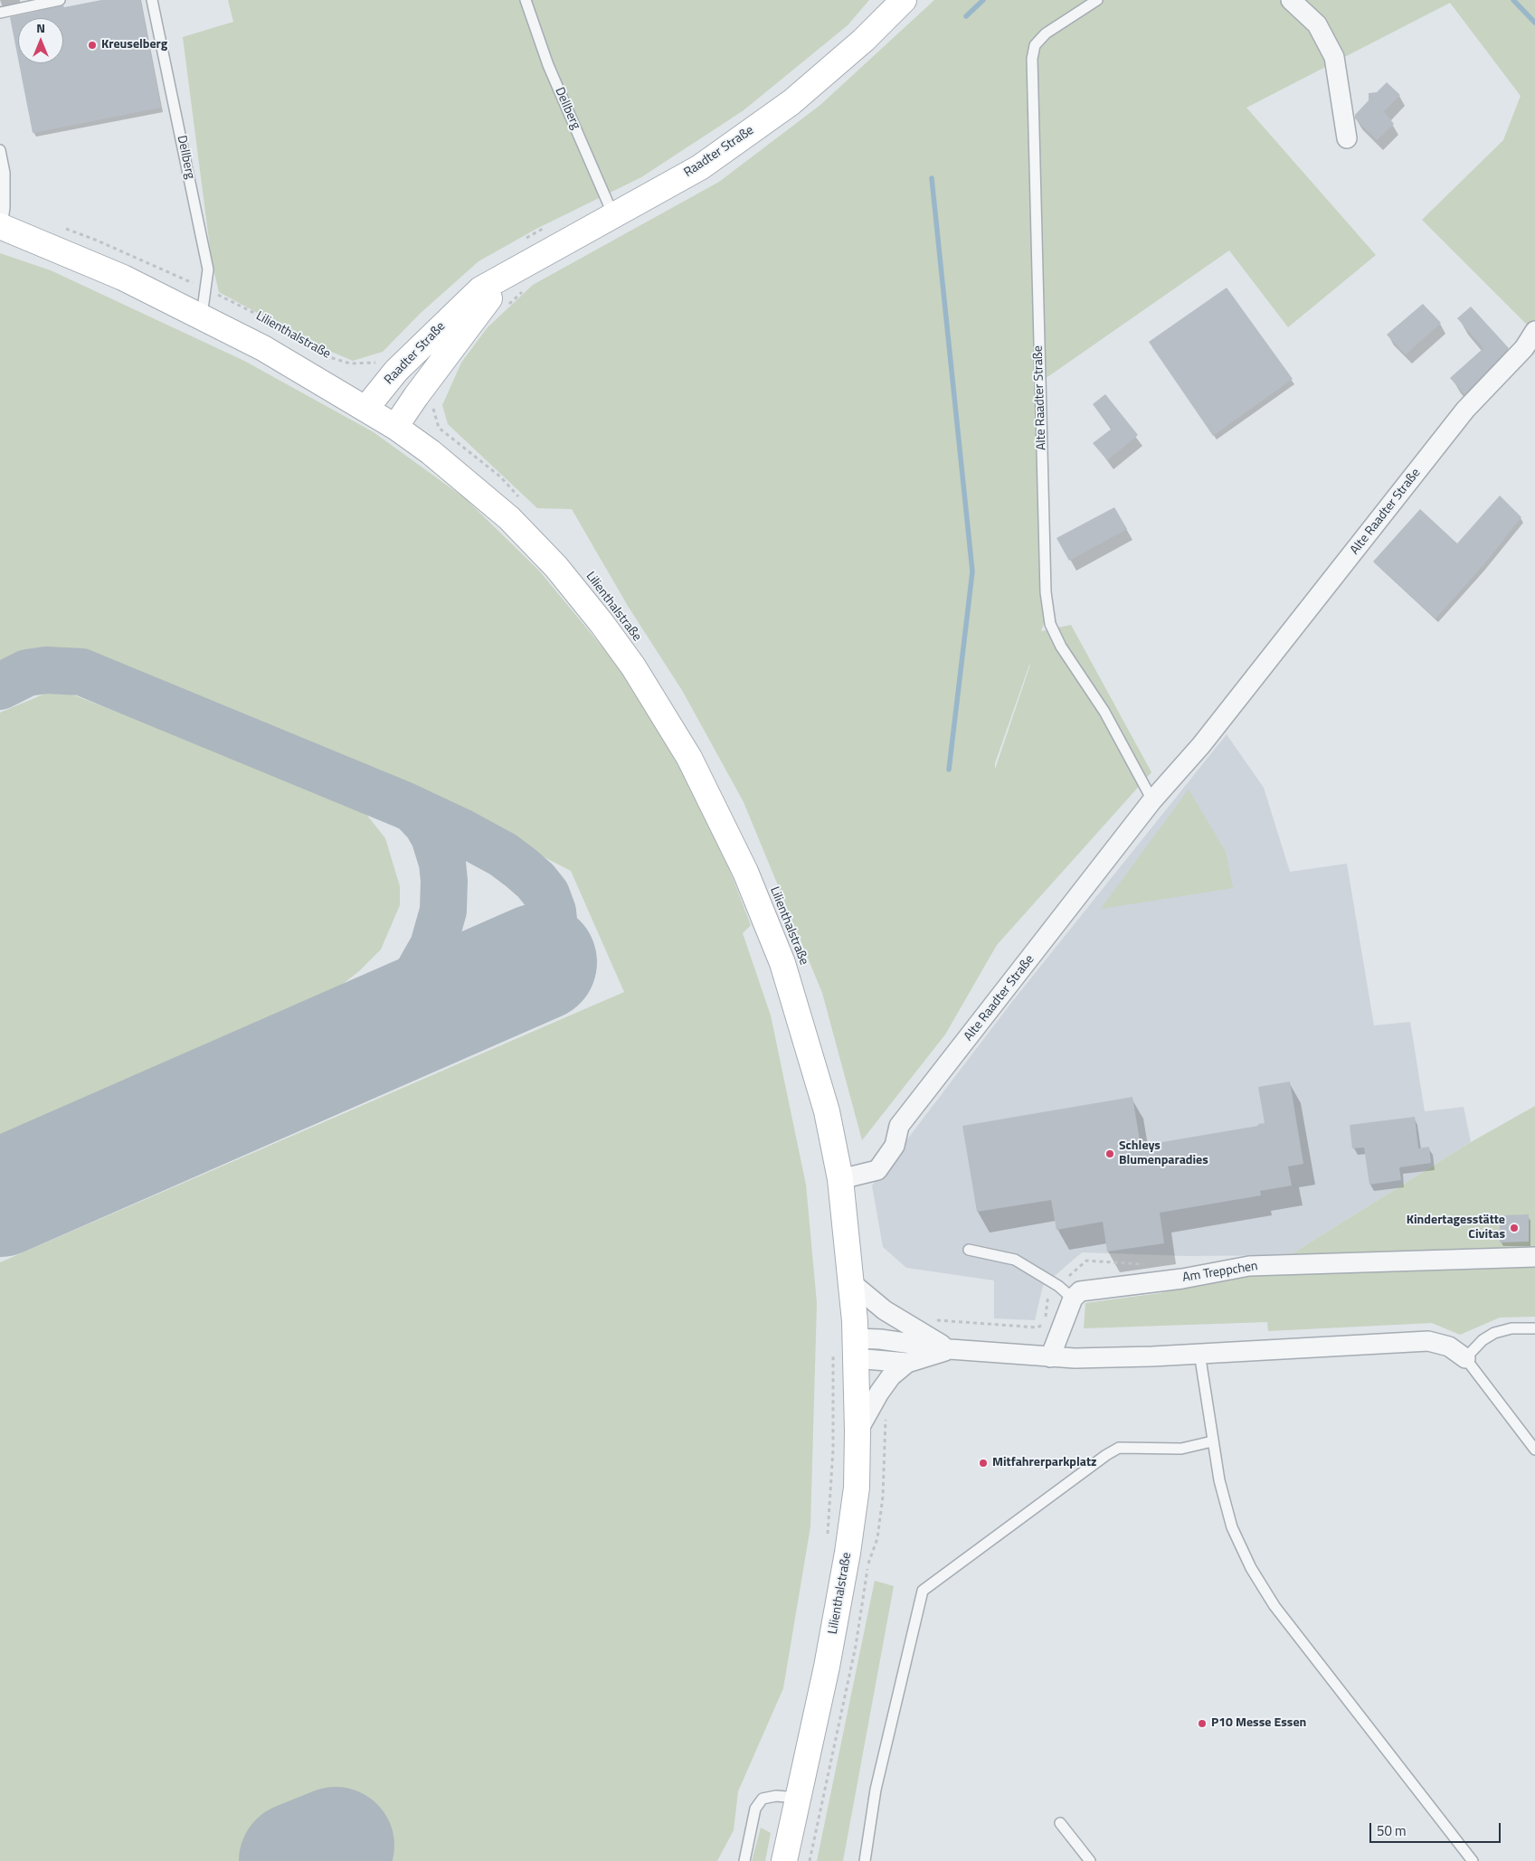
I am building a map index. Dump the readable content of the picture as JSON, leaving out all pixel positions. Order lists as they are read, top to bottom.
{
  "streets": {
    "main road": ["Raadter Straße", "Lilienthalstraße"],
    "street": ["Alte Raadter Straße", "Am Treppchen"],
    "lane": ["Dellberg"]
  },
  "crossings": [
    ["Dellberg", "Raadter Straße"],
    ["Dellberg", "Lilienthalstraße"],
    ["Raadter Straße", "Lilienthalstraße"],
    ["Lilienthalstraße", "Alte Raadter Straße"]
  ],
  "places": [
    "Kreuselberg",
    "Schleys Blumenparadies",
    "Kindertagesstätte Civitas",
    "Mitfahrerparkplatz",
    "P10 Messe Essen"
  ],
  "scale_bar": "50 m",
  "north": "top"
}
